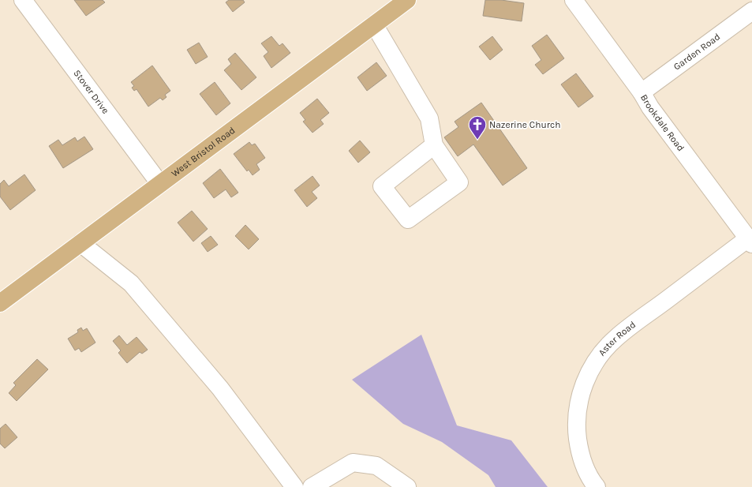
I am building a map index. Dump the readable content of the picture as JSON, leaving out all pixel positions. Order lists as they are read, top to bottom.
{
  "streets": {
    "main road": ["West Bristol Road"],
    "street": [
      "Garden Road",
      "Stover Drive",
      "Brookdale Road",
      "Aster Road"
    ]
  },
  "crossings": [
    ["Garden Road", "Brookdale Road"],
    ["Stover Drive", "West Bristol Road"],
    ["Brookdale Road", "Aster Road"]
  ],
  "places": {
    "church": ["Nazerine Church"]
  }
}
